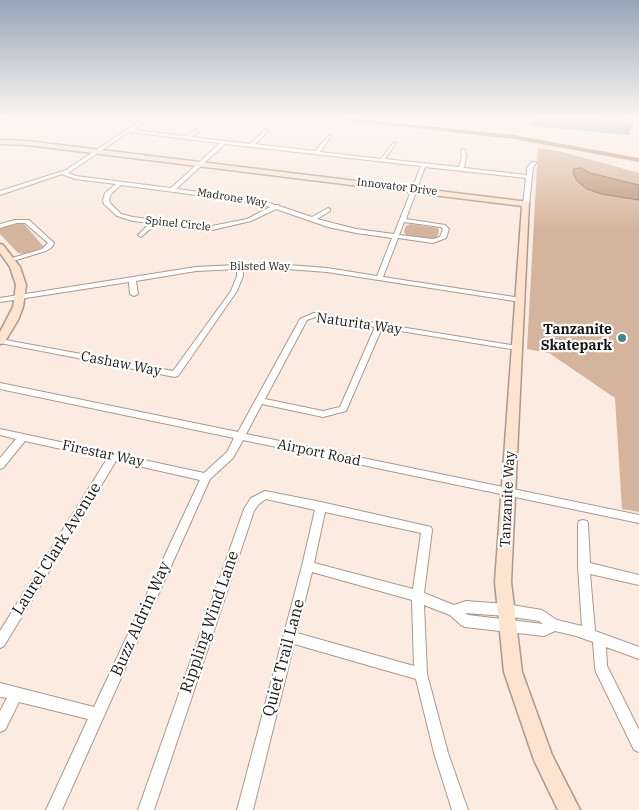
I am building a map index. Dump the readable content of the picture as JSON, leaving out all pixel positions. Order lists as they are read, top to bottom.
{
  "streets": {
    "street": [
      "Innovator Drive",
      "Madrone Way",
      "Spinel Circle",
      "Bilsted Way",
      "Naturita Way",
      "Cashaw Way",
      "Airport Road",
      "Firestar Way",
      "Tanzanite Way",
      "Laurel Clark Avenue",
      "Buzz Aldrin Way",
      "Rippling Wind Lane",
      "Quiet Trail Lane"
    ]
  },
  "crossings": [
    ["Innovator Drive", "Tanzanite Way"],
    ["Madrone Way", "Spinel Circle"],
    ["Bilsted Way", "Cashaw Way"],
    ["Bilsted Way", "Tanzanite Way"],
    ["Naturita Way", "Airport Road"],
    ["Naturita Way", "Tanzanite Way"],
    ["Naturita Way", "Buzz Aldrin Way"],
    ["Airport Road", "Tanzanite Way"],
    ["Airport Road", "Buzz Aldrin Way"],
    ["Firestar Way", "Laurel Clark Avenue"],
    ["Firestar Way", "Buzz Aldrin Way"],
    ["Rippling Wind Lane", "Quiet Trail Lane"]
  ],
  "places": ["Tanzanite Skatepark"]
}
